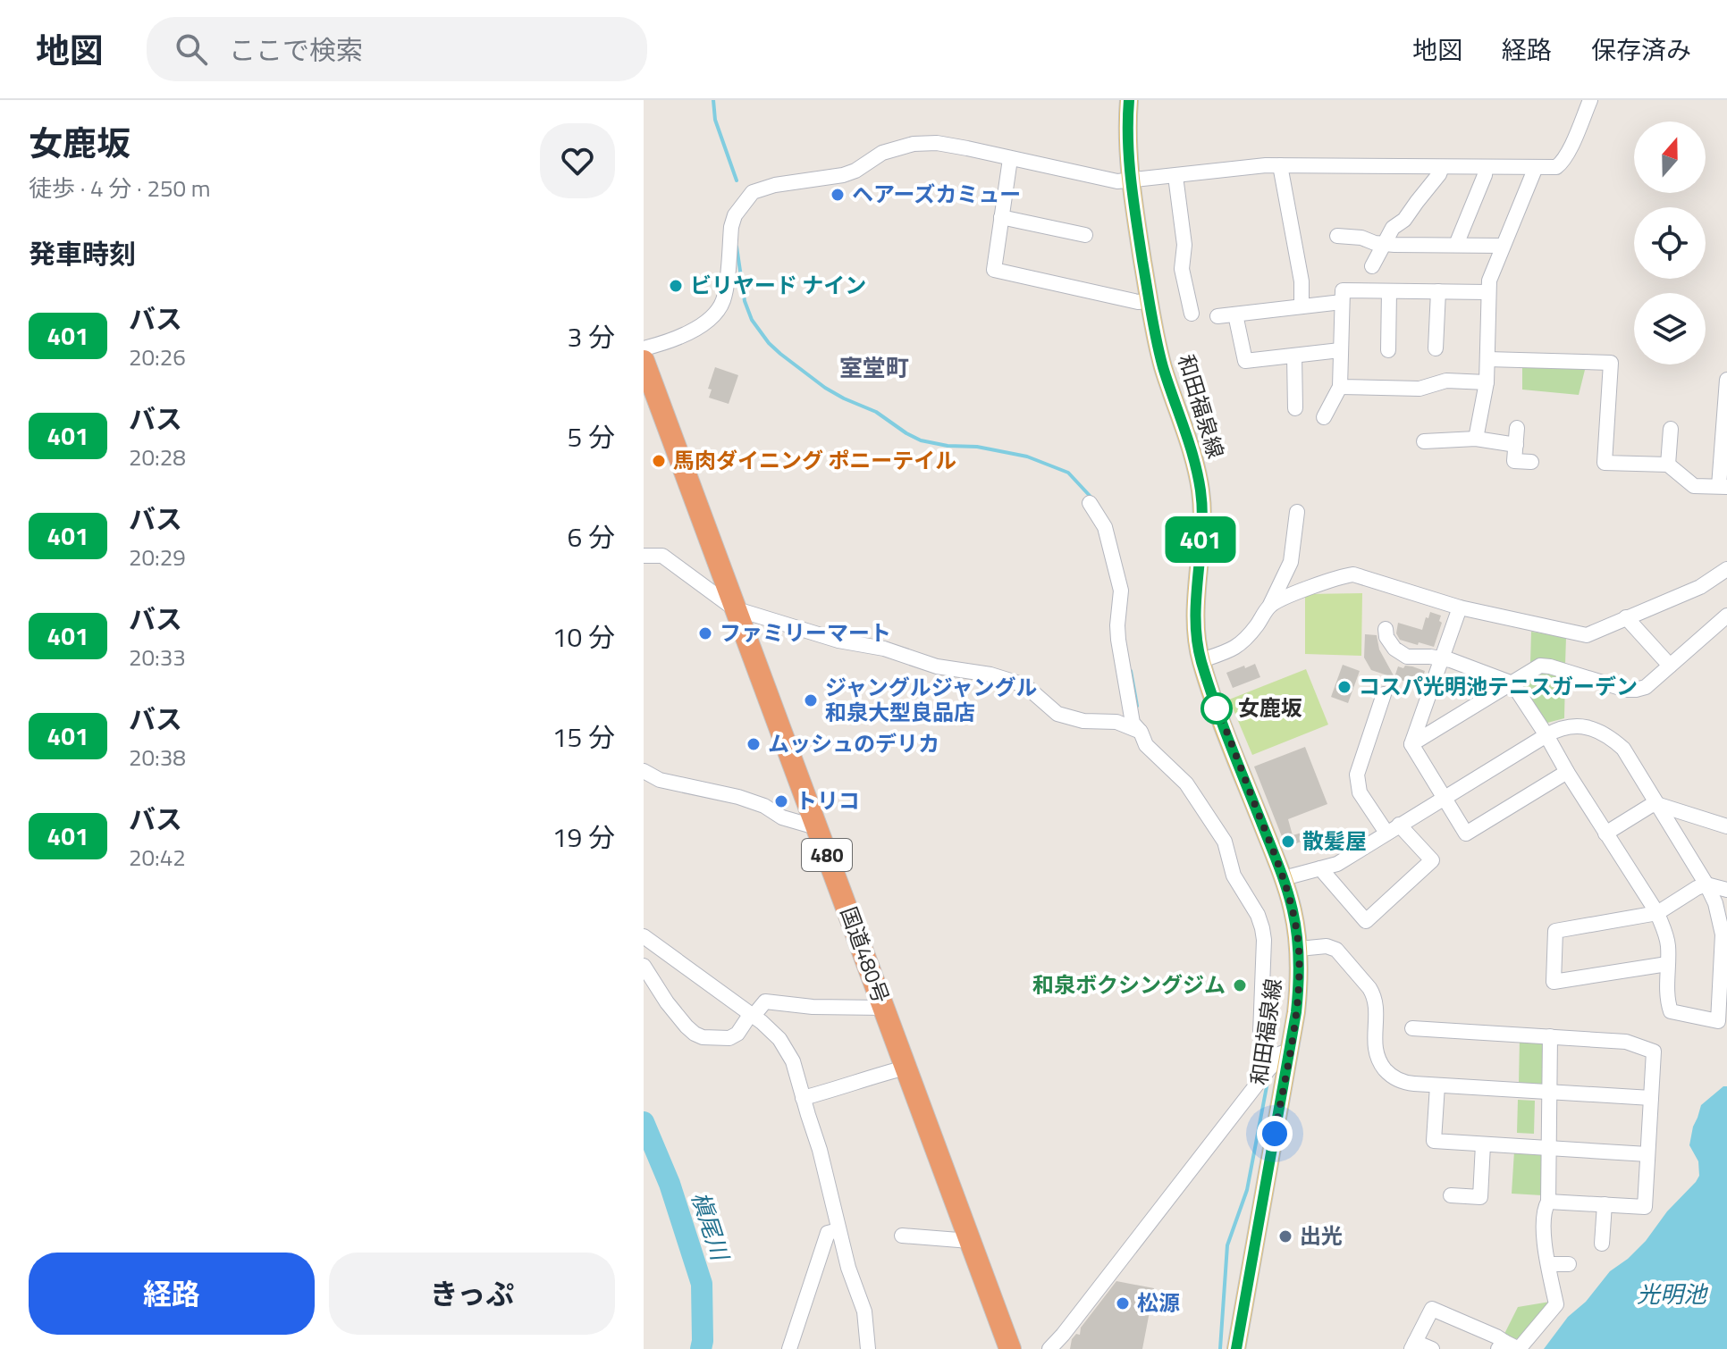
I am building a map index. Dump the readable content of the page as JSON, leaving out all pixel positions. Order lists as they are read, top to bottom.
{
  "streets": {
    "highway": ["480", "国道480号"],
    "main road": ["和田福泉線"]
  },
  "districts": ["室堂町"],
  "water": ["槇尾川", "光明池"],
  "places": [
    "ヘアーズカミュー",
    "ビリヤード ナイン",
    "馬肉ダイニング ポニーテイル",
    "ファミリーマート",
    "コスパ光明池テニスガーデン",
    "ジャングルジャングル 和泉大型良品店",
    "女鹿坂",
    "ムッシュのデリカ",
    "トリコ",
    "散髪屋",
    "和泉ボクシングジム",
    "出光",
    "松源"
  ],
  "lines": ["bus line 401"],
  "north": "top",
  "page": {
    "header": "地図",
    "search": "ここで検索",
    "nav": ["地図", "経路", "保存済み"],
    "heading": [
      ["女鹿坂", "徒歩 · 4 分 · 250 m"],
      "発車時刻"
    ],
    "on_map": "401",
    "list": [
      {
        "mark": "401",
        "name": "バス",
        "note": "20:26",
        "value": "3 分"
      },
      {
        "mark": "401",
        "name": "バス",
        "note": "20:28",
        "value": "5 分"
      },
      {
        "mark": "401",
        "name": "バス",
        "note": "20:29",
        "value": "6 分"
      },
      {
        "mark": "401",
        "name": "バス",
        "note": "20:33",
        "value": "10 分"
      },
      {
        "mark": "401",
        "name": "バス",
        "note": "20:38",
        "value": "15 分"
      },
      {
        "mark": "401",
        "name": "バス",
        "note": "20:42",
        "value": "19 分"
      }
    ],
    "buttons": ["経路", "きっぷ"]
  }
}
